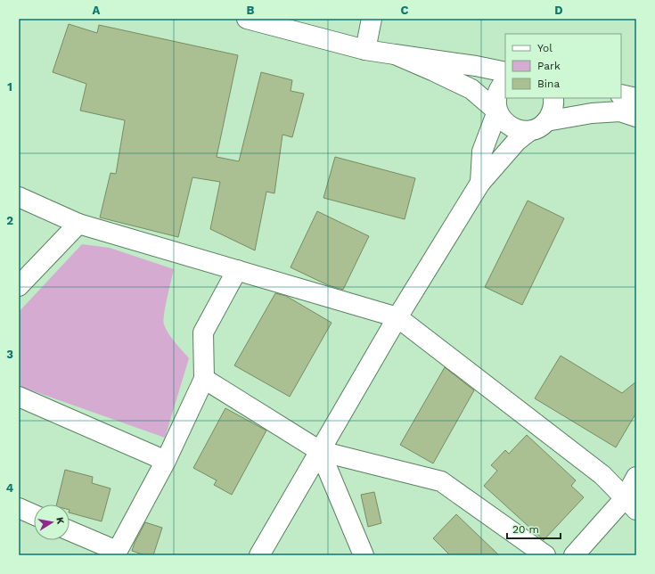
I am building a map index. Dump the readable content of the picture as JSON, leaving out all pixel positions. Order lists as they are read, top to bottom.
{
  "legend": ["Yol", "Park", "Bina"],
  "scale_bar": "20 m",
  "north": "right",
  "grid": {
    "columns": [
      "A",
      "B",
      "C",
      "D"
    ],
    "rows": [
      "1",
      "2",
      "3",
      "4"
    ]
  }
}
